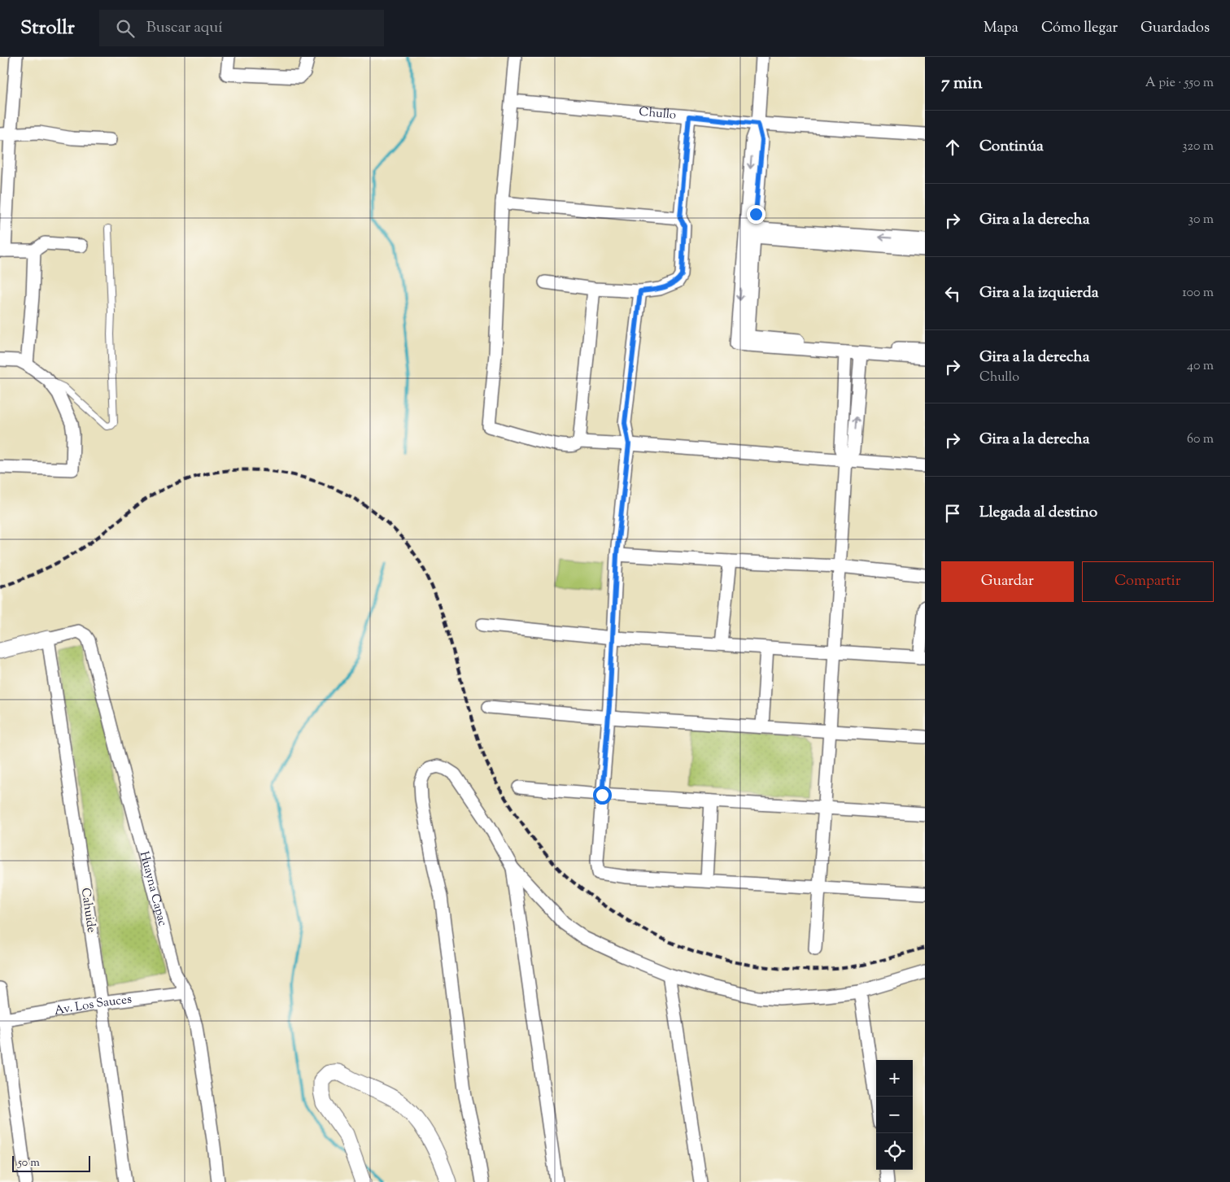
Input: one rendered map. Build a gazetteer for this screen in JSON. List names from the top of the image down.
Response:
{
  "streets": {
    "street": [
      "Chullo",
      "Huayna Capac",
      "Cahuide",
      "Av. Los Sauces"
    ]
  },
  "crossings": [
    ["Huayna Capac", "Cahuide"],
    ["Huayna Capac", "Av. Los Sauces"],
    ["Cahuide", "Av. Los Sauces"]
  ],
  "scale_bar": "50 m",
  "page": {
    "header": "Strollr",
    "search": "Buscar aquí",
    "nav": ["Mapa", "Cómo llegar", "Guardados"],
    "heading": ["7 min", "A pie · 550 m"],
    "list": [
      ["Continúa", "320 m"],
      ["Gira a la derecha", "30 m"],
      ["Gira a la izquierda", "100 m"],
      ["Gira a la derecha", "Chullo", "40 m"],
      ["Gira a la derecha", "60 m"],
      "Llegada al destino"
    ],
    "buttons": ["Guardar", "Compartir"],
    "map_buttons": ["+", "−"],
    "scale": "50 m"
  }
}
